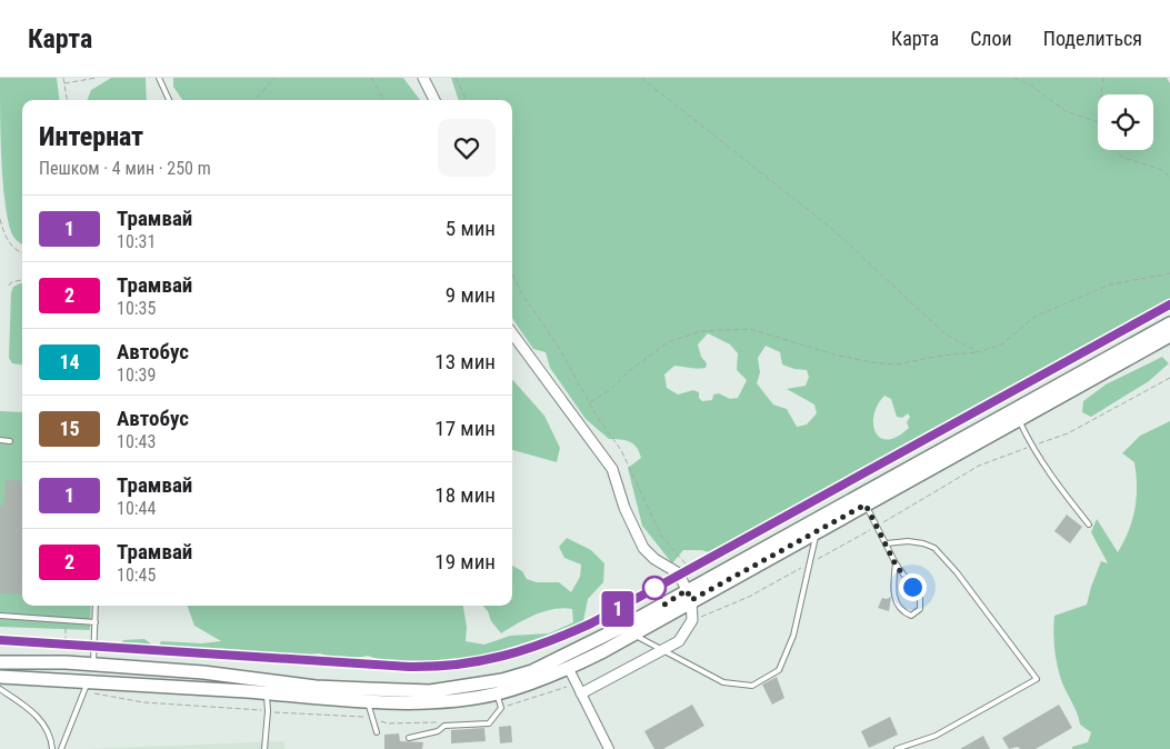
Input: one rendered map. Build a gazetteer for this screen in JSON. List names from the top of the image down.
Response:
{
  "lines": ["tram line 1"],
  "page": {
    "header": "Карта",
    "nav": ["Карта", "Слои", "Поделиться"],
    "on_map": "1",
    "heading": ["Интернат", "Пешком · 4 мин · 250 m"],
    "list": [
      {
        "mark": "1",
        "name": "Трамвай",
        "note": "10:31",
        "value": "5 мин"
      },
      {
        "mark": "2",
        "name": "Трамвай",
        "note": "10:35",
        "value": "9 мин"
      },
      {
        "mark": "14",
        "name": "Автобус",
        "note": "10:39",
        "value": "13 мин"
      },
      {
        "mark": "15",
        "name": "Автобус",
        "note": "10:43",
        "value": "17 мин"
      },
      {
        "mark": "1",
        "name": "Трамвай",
        "note": "10:44",
        "value": "18 мин"
      },
      {
        "mark": "2",
        "name": "Трамвай",
        "note": "10:45",
        "value": "19 мин"
      }
    ]
  }
}
